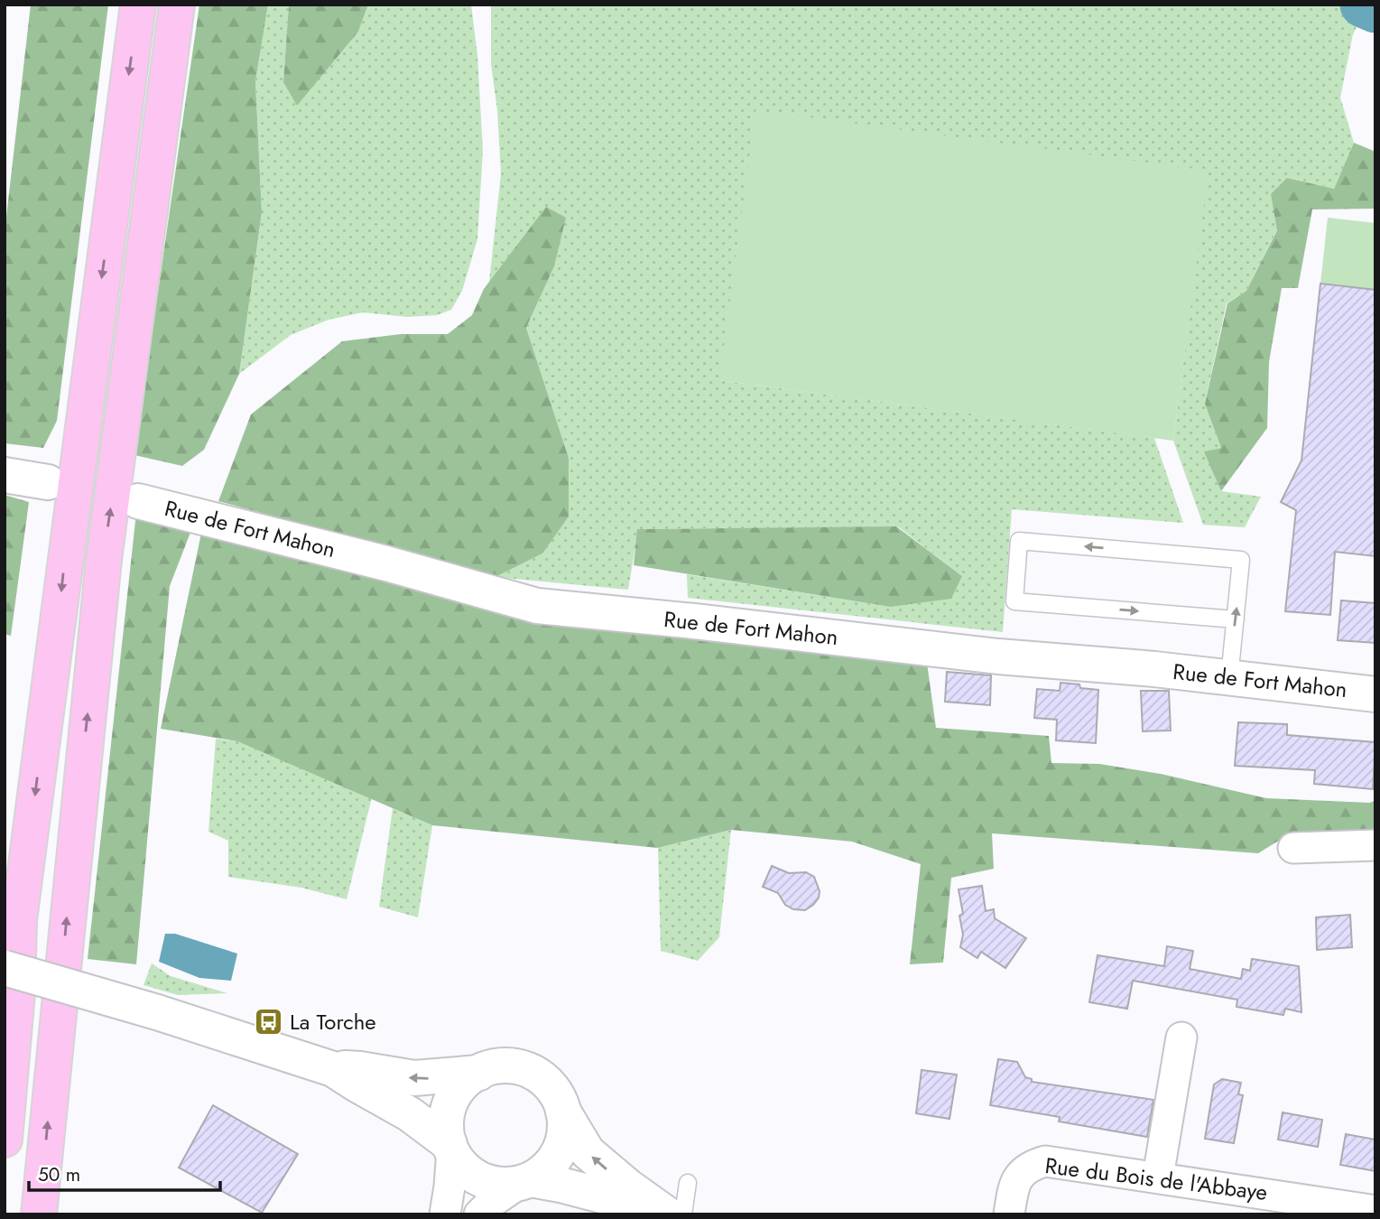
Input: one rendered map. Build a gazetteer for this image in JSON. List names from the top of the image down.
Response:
{
  "streets": {
    "street": ["Rue de Fort Mahon", "Rue du Bois de l'Abbaye"]
  },
  "places": {
    "bus stop": ["La Torche"]
  },
  "scale_bar": "50 m"
}
